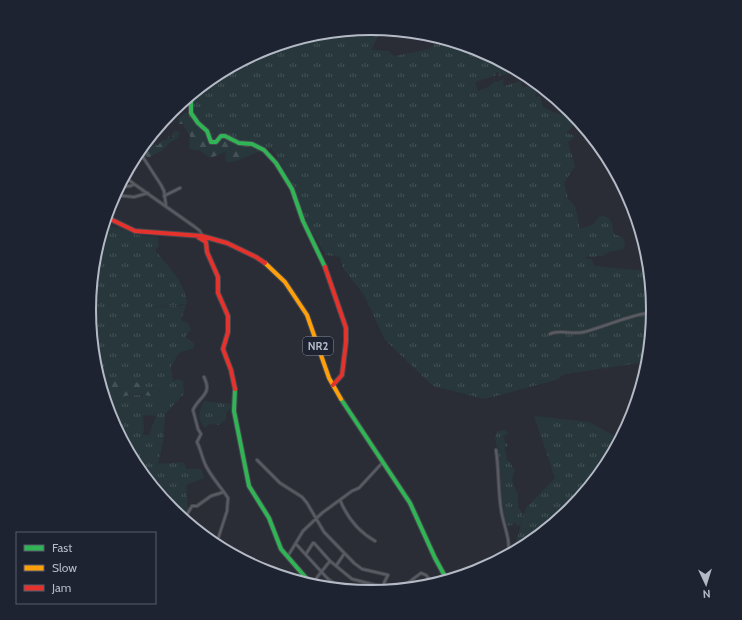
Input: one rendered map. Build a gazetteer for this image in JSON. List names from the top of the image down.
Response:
{
  "streets": {
    "main road": ["NR2"]
  },
  "legend": ["Fast", "Slow", "Jam"],
  "north": "bottom"
}
